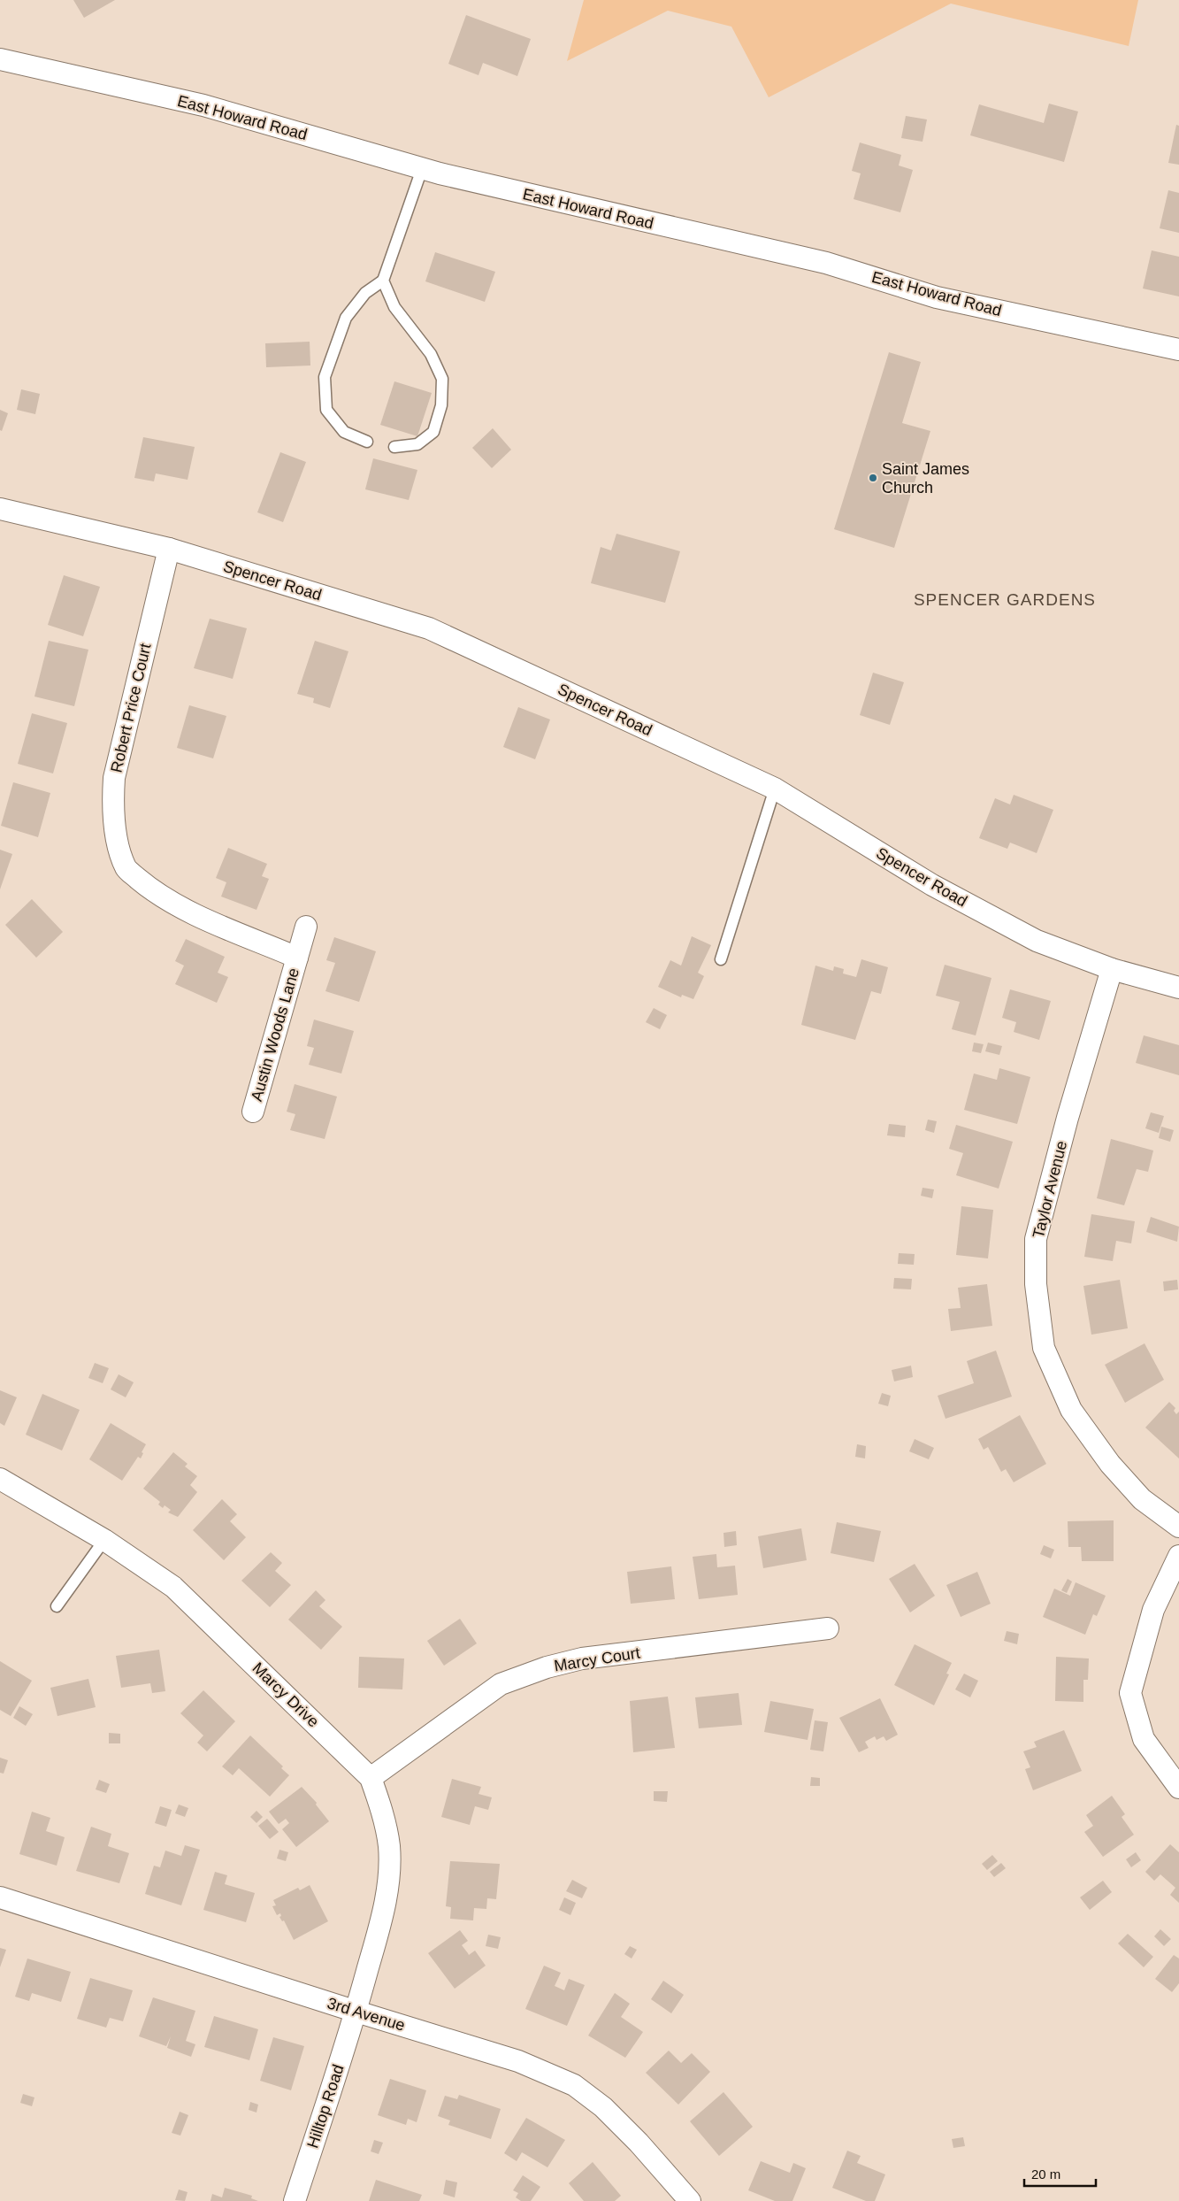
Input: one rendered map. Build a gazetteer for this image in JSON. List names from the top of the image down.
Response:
{
  "streets": {
    "street": [
      "East Howard Road",
      "Spencer Road",
      "Robert Price Court",
      "Austin Woods Lane",
      "Taylor Avenue",
      "Marcy Court",
      "Marcy Drive",
      "3rd Avenue",
      "Hilltop Road"
    ]
  },
  "crossings": [
    ["Spencer Road", "Robert Price Court"],
    ["Spencer Road", "Taylor Avenue"],
    ["Robert Price Court", "Austin Woods Lane"],
    ["Marcy Court", "Marcy Drive"],
    ["Marcy Drive", "3rd Avenue"],
    ["Marcy Drive", "Hilltop Road"],
    ["3rd Avenue", "Hilltop Road"]
  ],
  "districts": ["SPENCER GARDENS"],
  "places": ["Saint James Church"],
  "scale_bar": "20 m"
}
